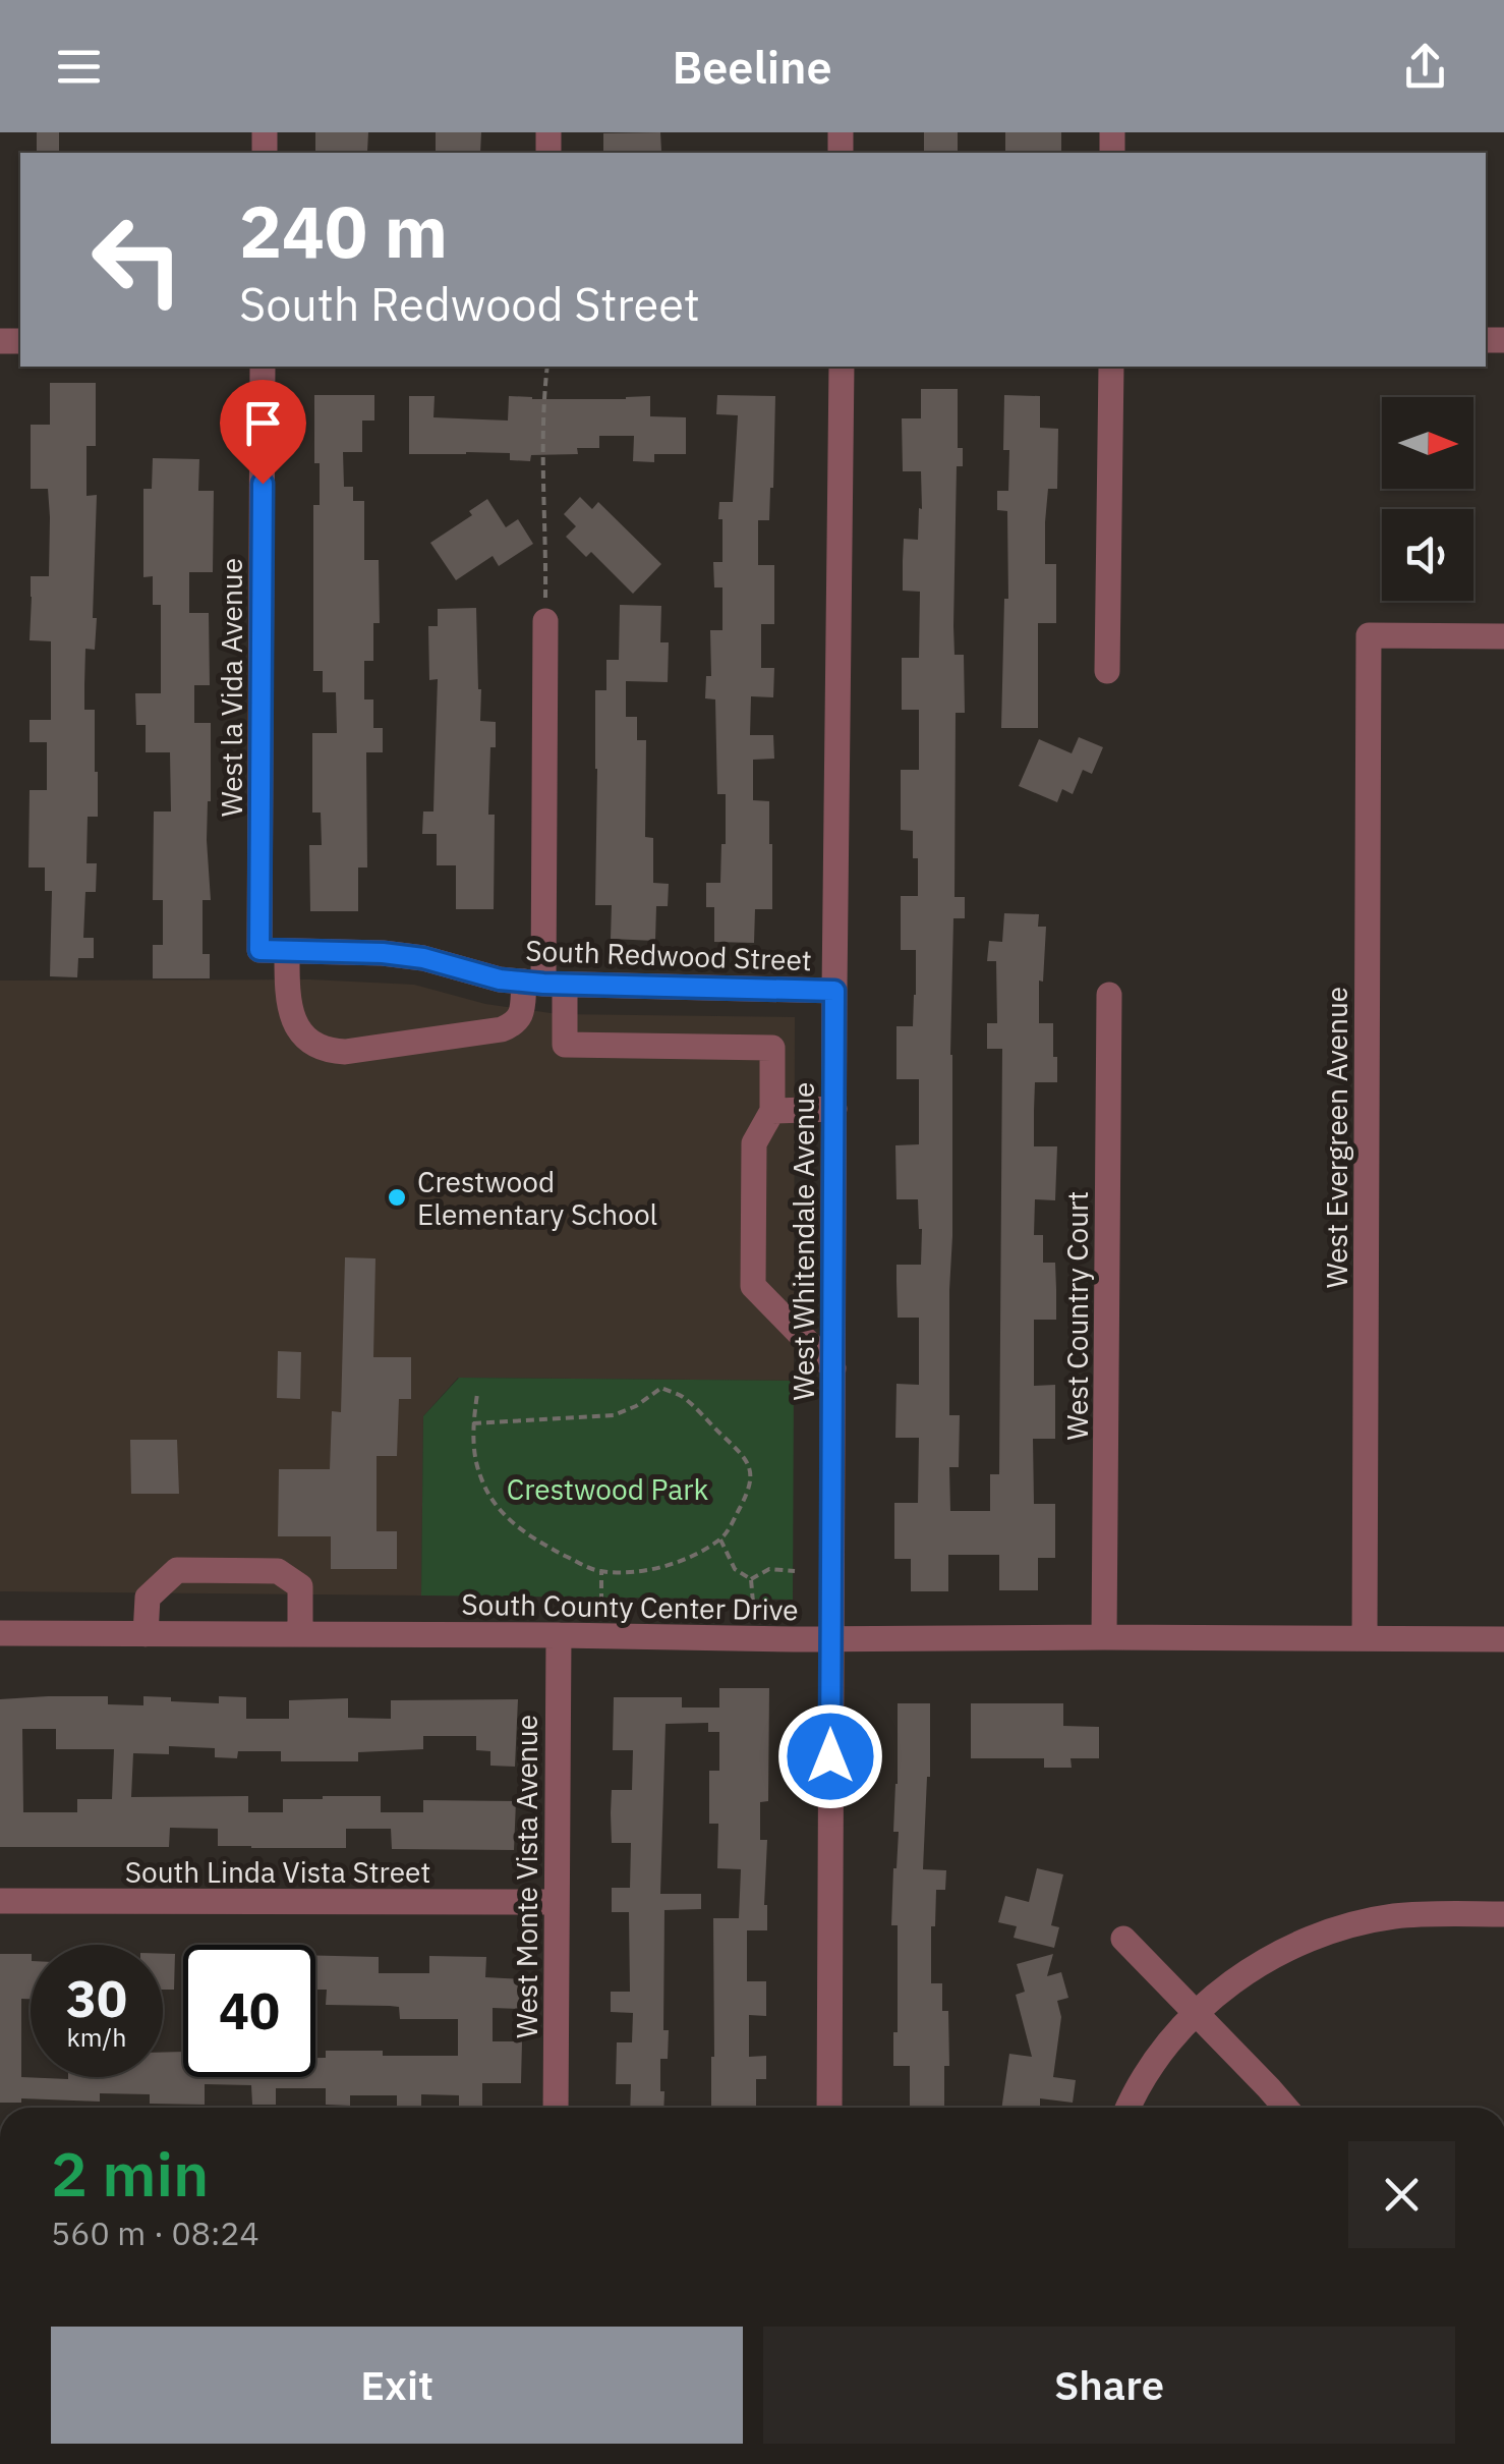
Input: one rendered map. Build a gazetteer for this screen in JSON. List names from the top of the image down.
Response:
{
  "streets": {
    "street": [
      "West la Vida Avenue",
      "South Redwood Street",
      "West Evergreen Avenue",
      "West Whitendale Avenue",
      "West Country Court",
      "South County Center Drive",
      "South Linda Vista Street",
      "West Monte Vista Avenue"
    ]
  },
  "crossings": [
    ["West la Vida Avenue", "South Redwood Street"],
    ["South Redwood Street", "West Whitendale Avenue"],
    ["West Evergreen Avenue", "South County Center Drive"],
    ["West Whitendale Avenue", "South County Center Drive"],
    ["West Country Court", "South County Center Drive"],
    ["South County Center Drive", "West Monte Vista Avenue"],
    ["South Linda Vista Street", "West Monte Vista Avenue"]
  ],
  "parks": ["Crestwood Park"],
  "places": ["Crestwood Elementary School"],
  "north": "right",
  "page": {
    "header": "Beeline",
    "turn": ["240 m", "South Redwood Street"],
    "speed": "30 km/h",
    "limit": "40",
    "heading": ["2 min", "560 m · 08:24"],
    "buttons": ["Exit", "Share"]
  }
}
